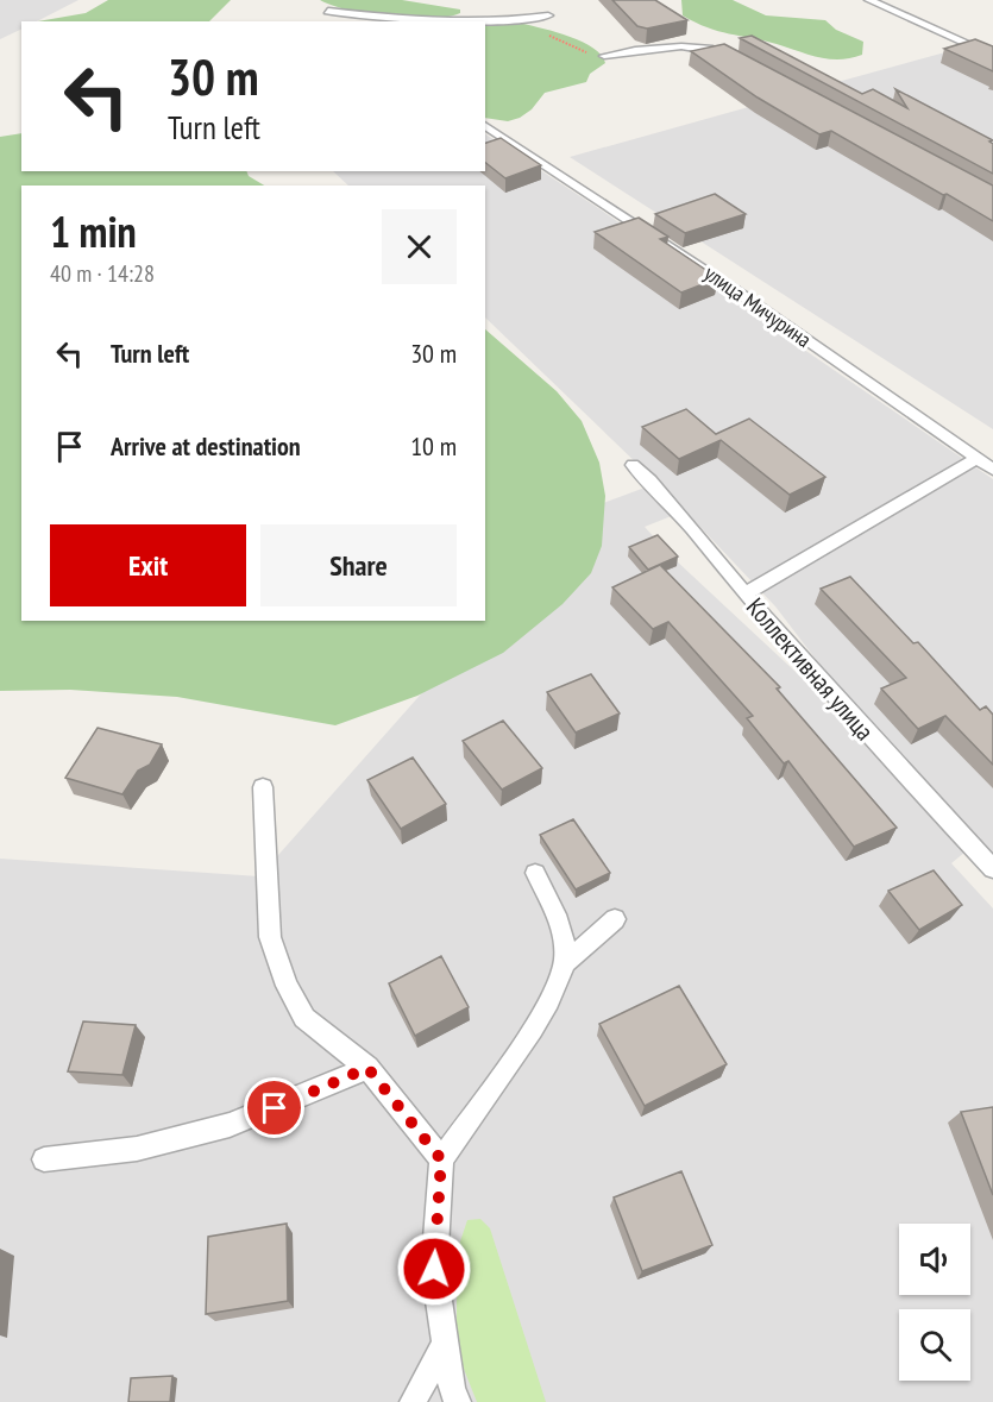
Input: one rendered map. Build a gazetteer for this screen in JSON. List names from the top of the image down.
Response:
{
  "streets": {
    "lane": ["улица Мичурина", "Коллективная улица"]
  },
  "page": {
    "turn": ["30 m", "Turn left"],
    "heading": ["1 min", "40 m · 14:28"],
    "list": [
      {
        "name": "Turn left",
        "value": "30 m"
      },
      {
        "name": "Arrive at destination",
        "value": "10 m"
      }
    ],
    "buttons": ["Exit", "Share"]
  }
}
